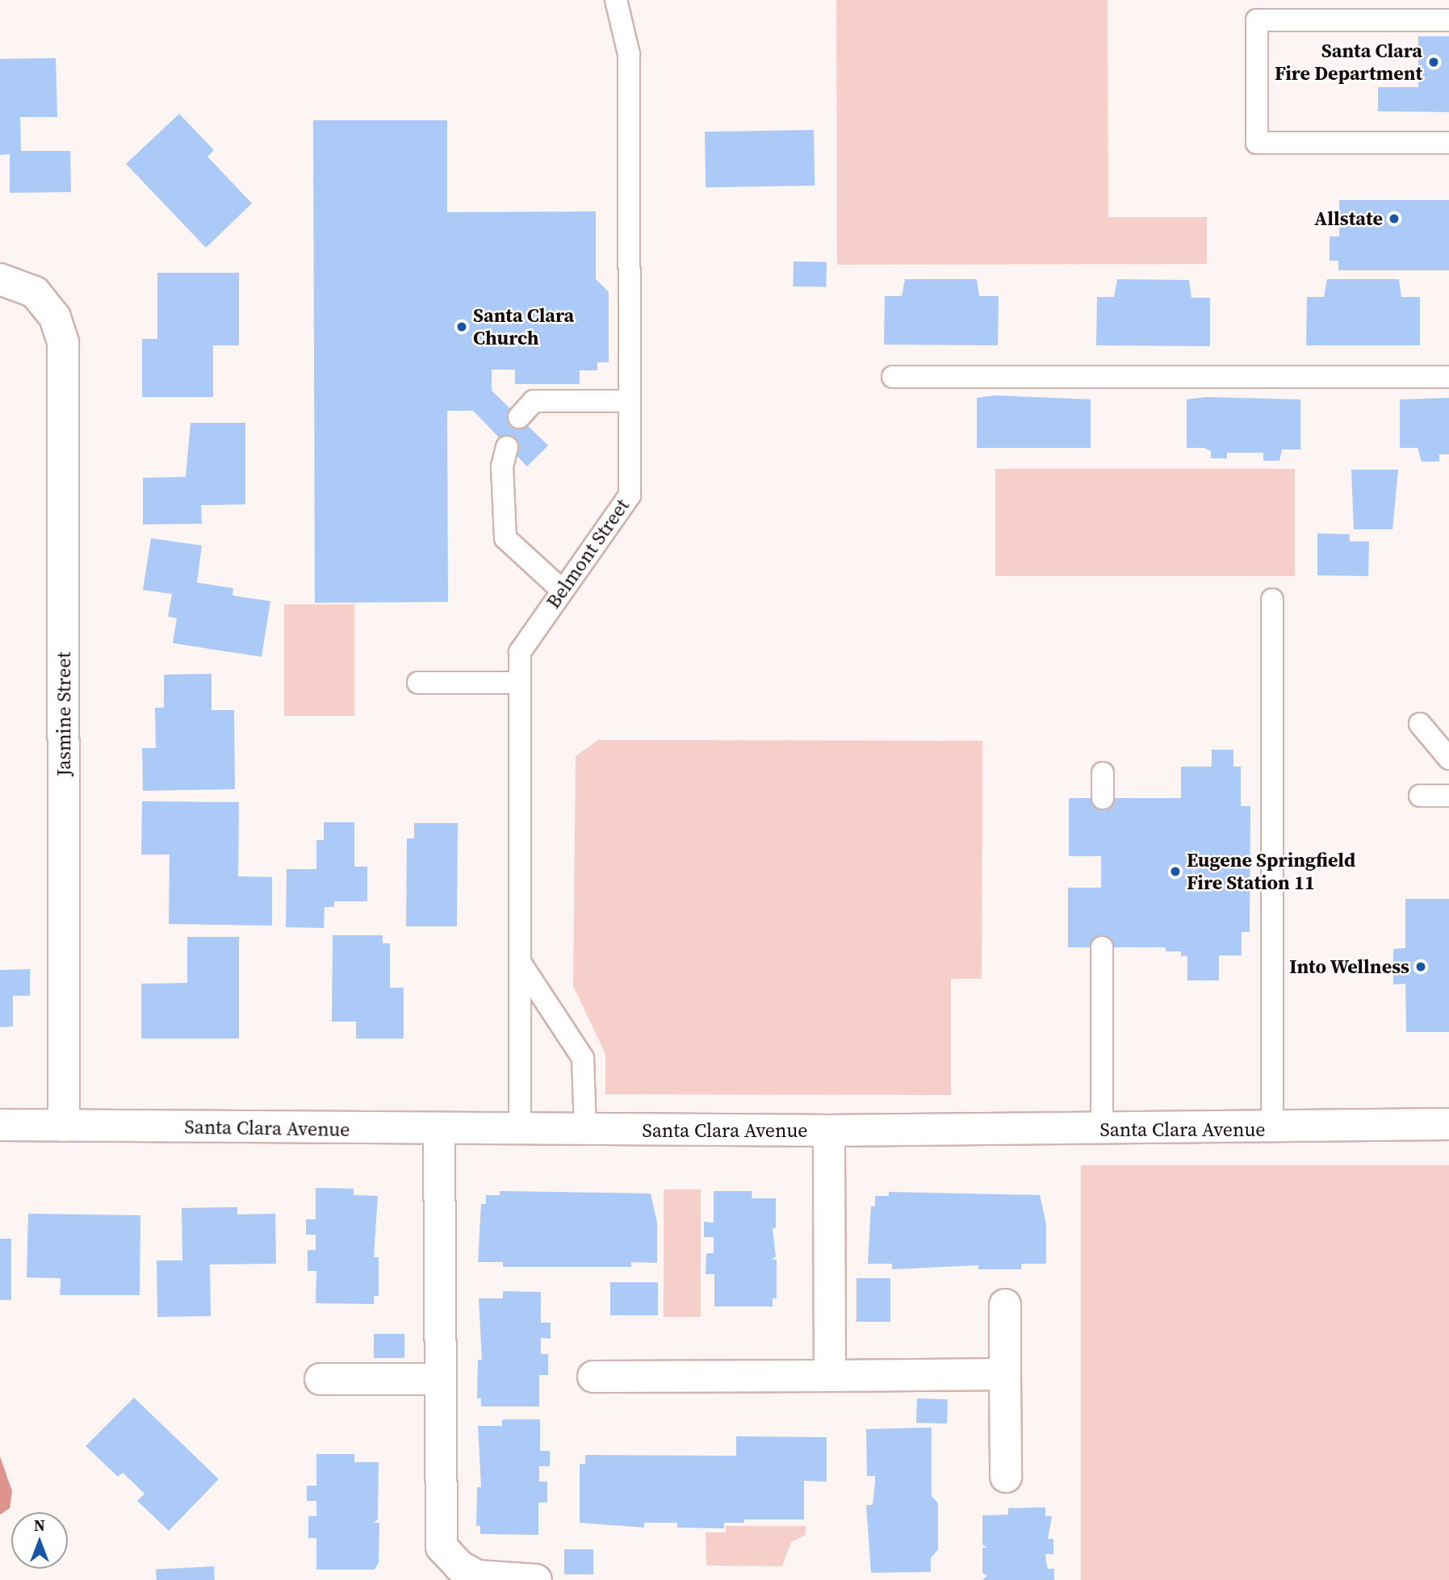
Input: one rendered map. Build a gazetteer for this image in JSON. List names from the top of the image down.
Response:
{
  "streets": {
    "street": ["Jasmine Street", "Santa Clara Avenue"],
    "lane": ["Belmont Street"]
  },
  "crossings": [
    ["Belmont Street", "Santa Clara Avenue"],
    ["Jasmine Street", "Santa Clara Avenue"]
  ],
  "places": [
    "Santa Clara Fire Department",
    "Allstate",
    "Santa Clara Church",
    "Eugene Springfield Fire Station 11",
    "Into Wellness"
  ],
  "north": "top"
}
